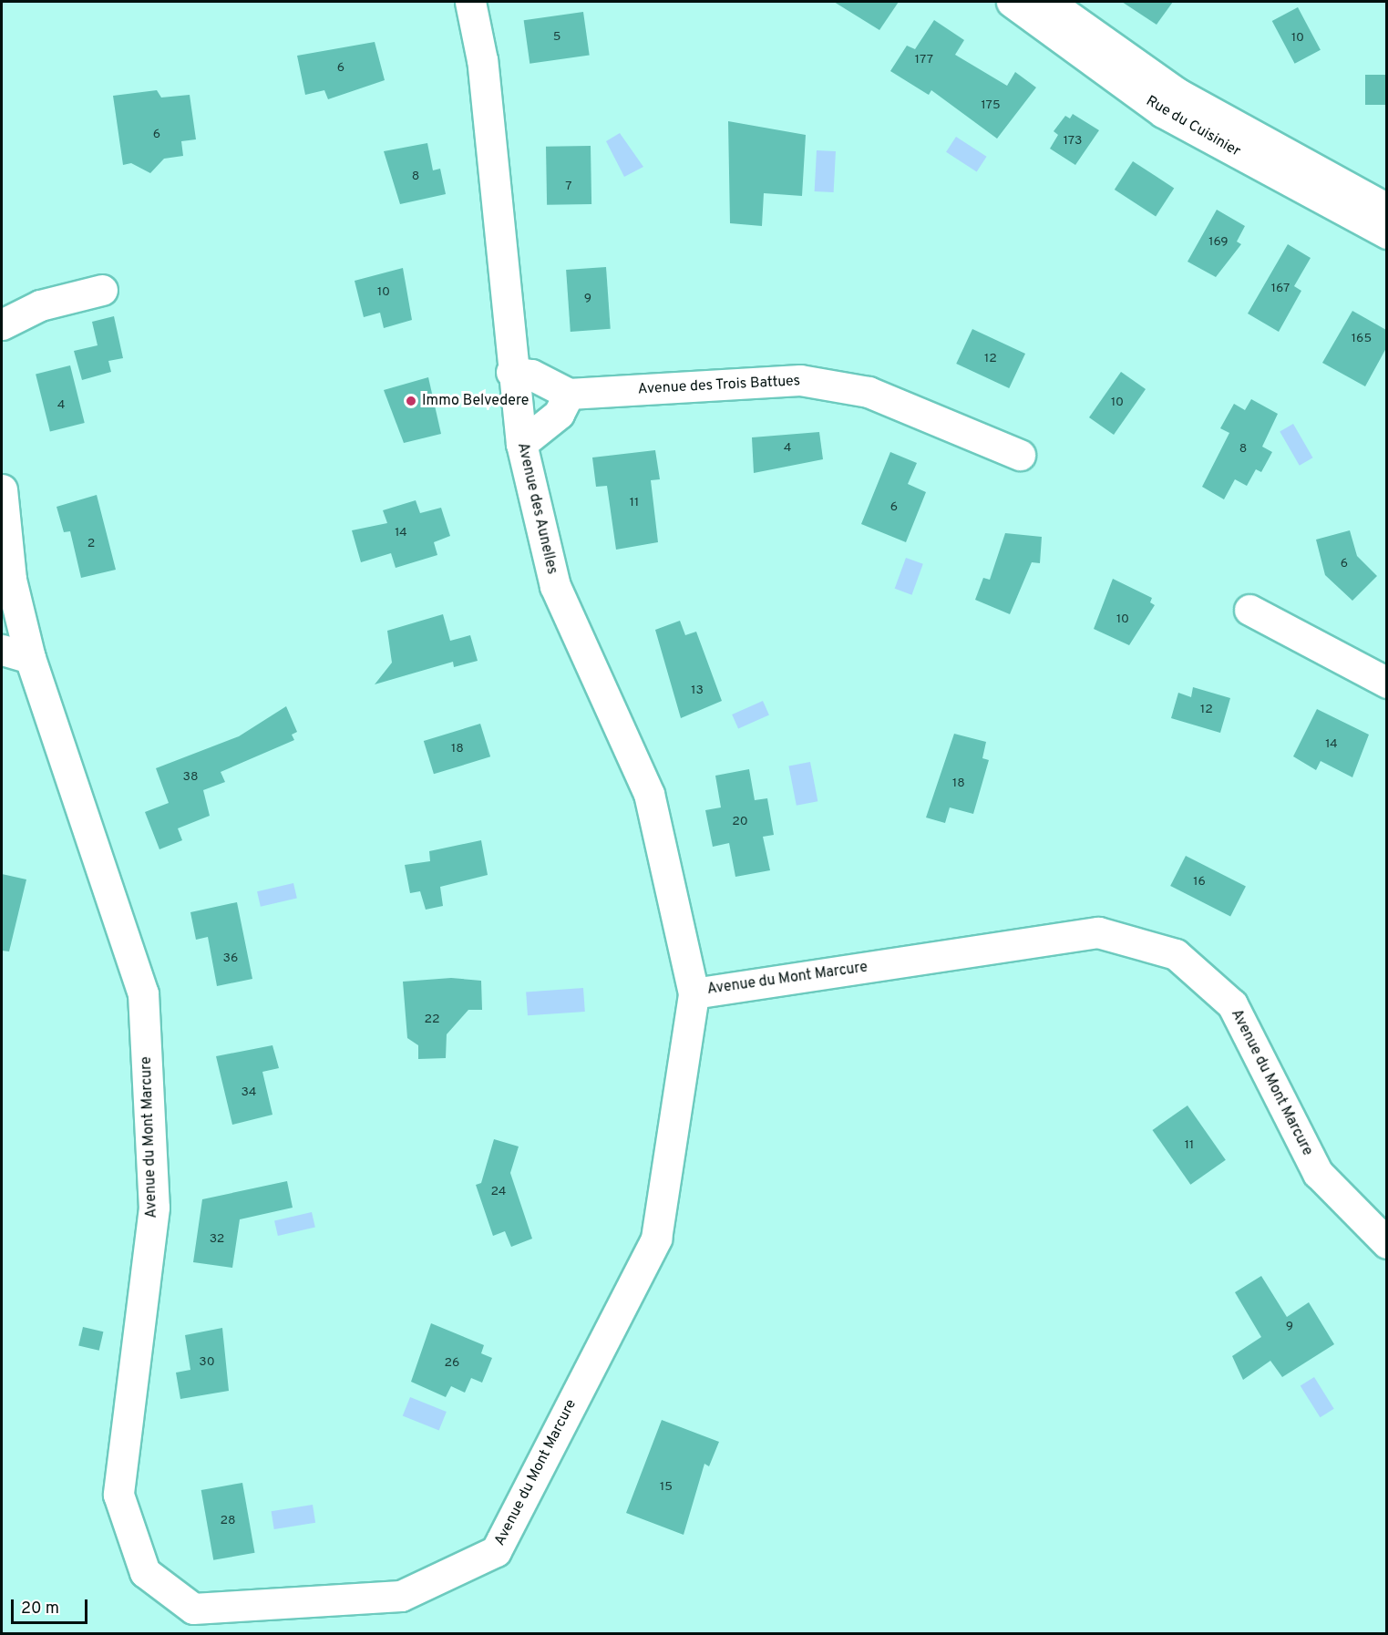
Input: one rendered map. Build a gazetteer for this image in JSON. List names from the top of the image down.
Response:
{
  "streets": {
    "street": [
      "Rue du Cuisinier",
      "Avenue des Trois Battues",
      "Avenue des Aunelles",
      "Avenue du Mont Marcure"
    ]
  },
  "crossings": [
    ["Avenue des Aunelles", "Avenue du Mont Marcure"]
  ],
  "places": ["Immo Belvedere"],
  "house_numbers": [
    "5",
    "10",
    "177",
    "6",
    "175",
    "6",
    "173",
    "8",
    "7",
    "169",
    "167",
    "10",
    "9",
    "165",
    "12",
    "10",
    "4",
    "4",
    "8",
    "11",
    "6",
    "14",
    "2",
    "6",
    "10",
    "13",
    "12",
    "14",
    "18",
    "38",
    "18",
    "20",
    "16",
    "36",
    "22",
    "34",
    "11",
    "24",
    "32",
    "9",
    "30",
    "26",
    "15",
    "28"
  ],
  "scale_bar": "20 m"
}
